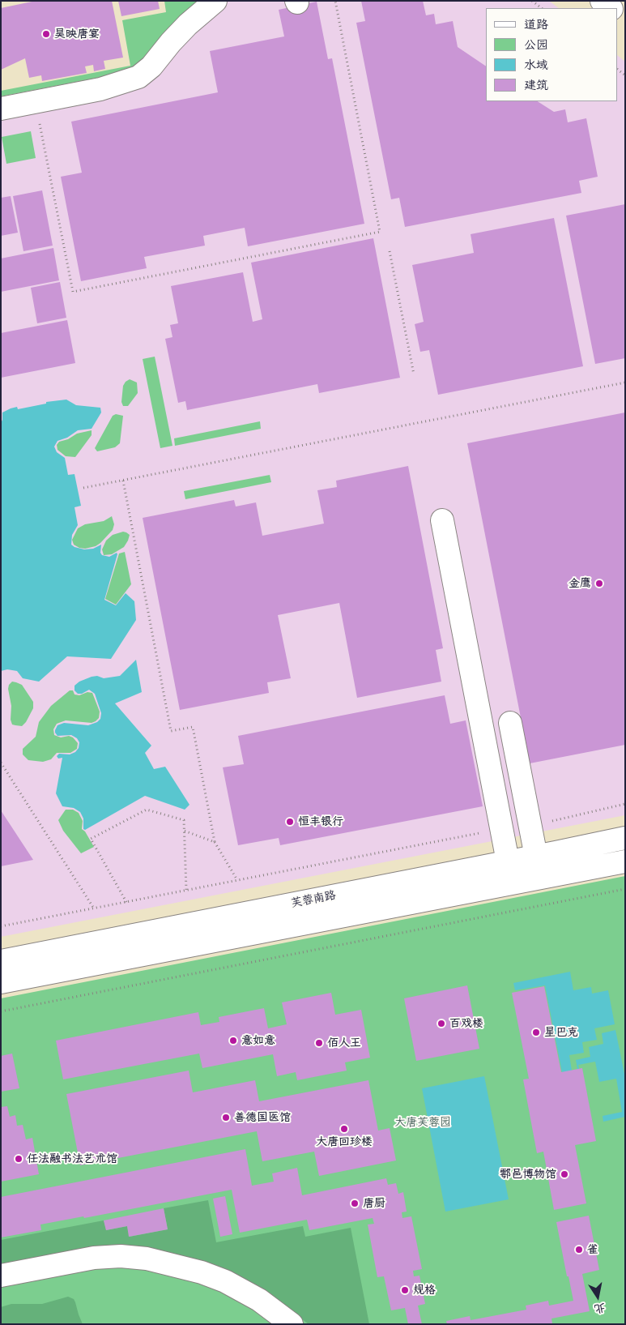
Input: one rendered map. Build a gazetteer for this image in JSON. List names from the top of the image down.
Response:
{
  "streets": {
    "main road": ["芙蓉南路"]
  },
  "parks": ["大唐芙蓉园"],
  "places": [
    "昊映唐宴",
    "金鹰",
    "恒丰银行",
    "百戏楼",
    "星巴克",
    "意如意",
    "佰人王",
    "善德国医馆",
    "大唐回珍楼",
    "任法融书法艺术馆",
    "鄠邑博物馆",
    "唐厨",
    "雀",
    "规格"
  ],
  "legend": [
    "道路",
    "公园",
    "水域",
    "建筑"
  ],
  "north": "bottom"
}
